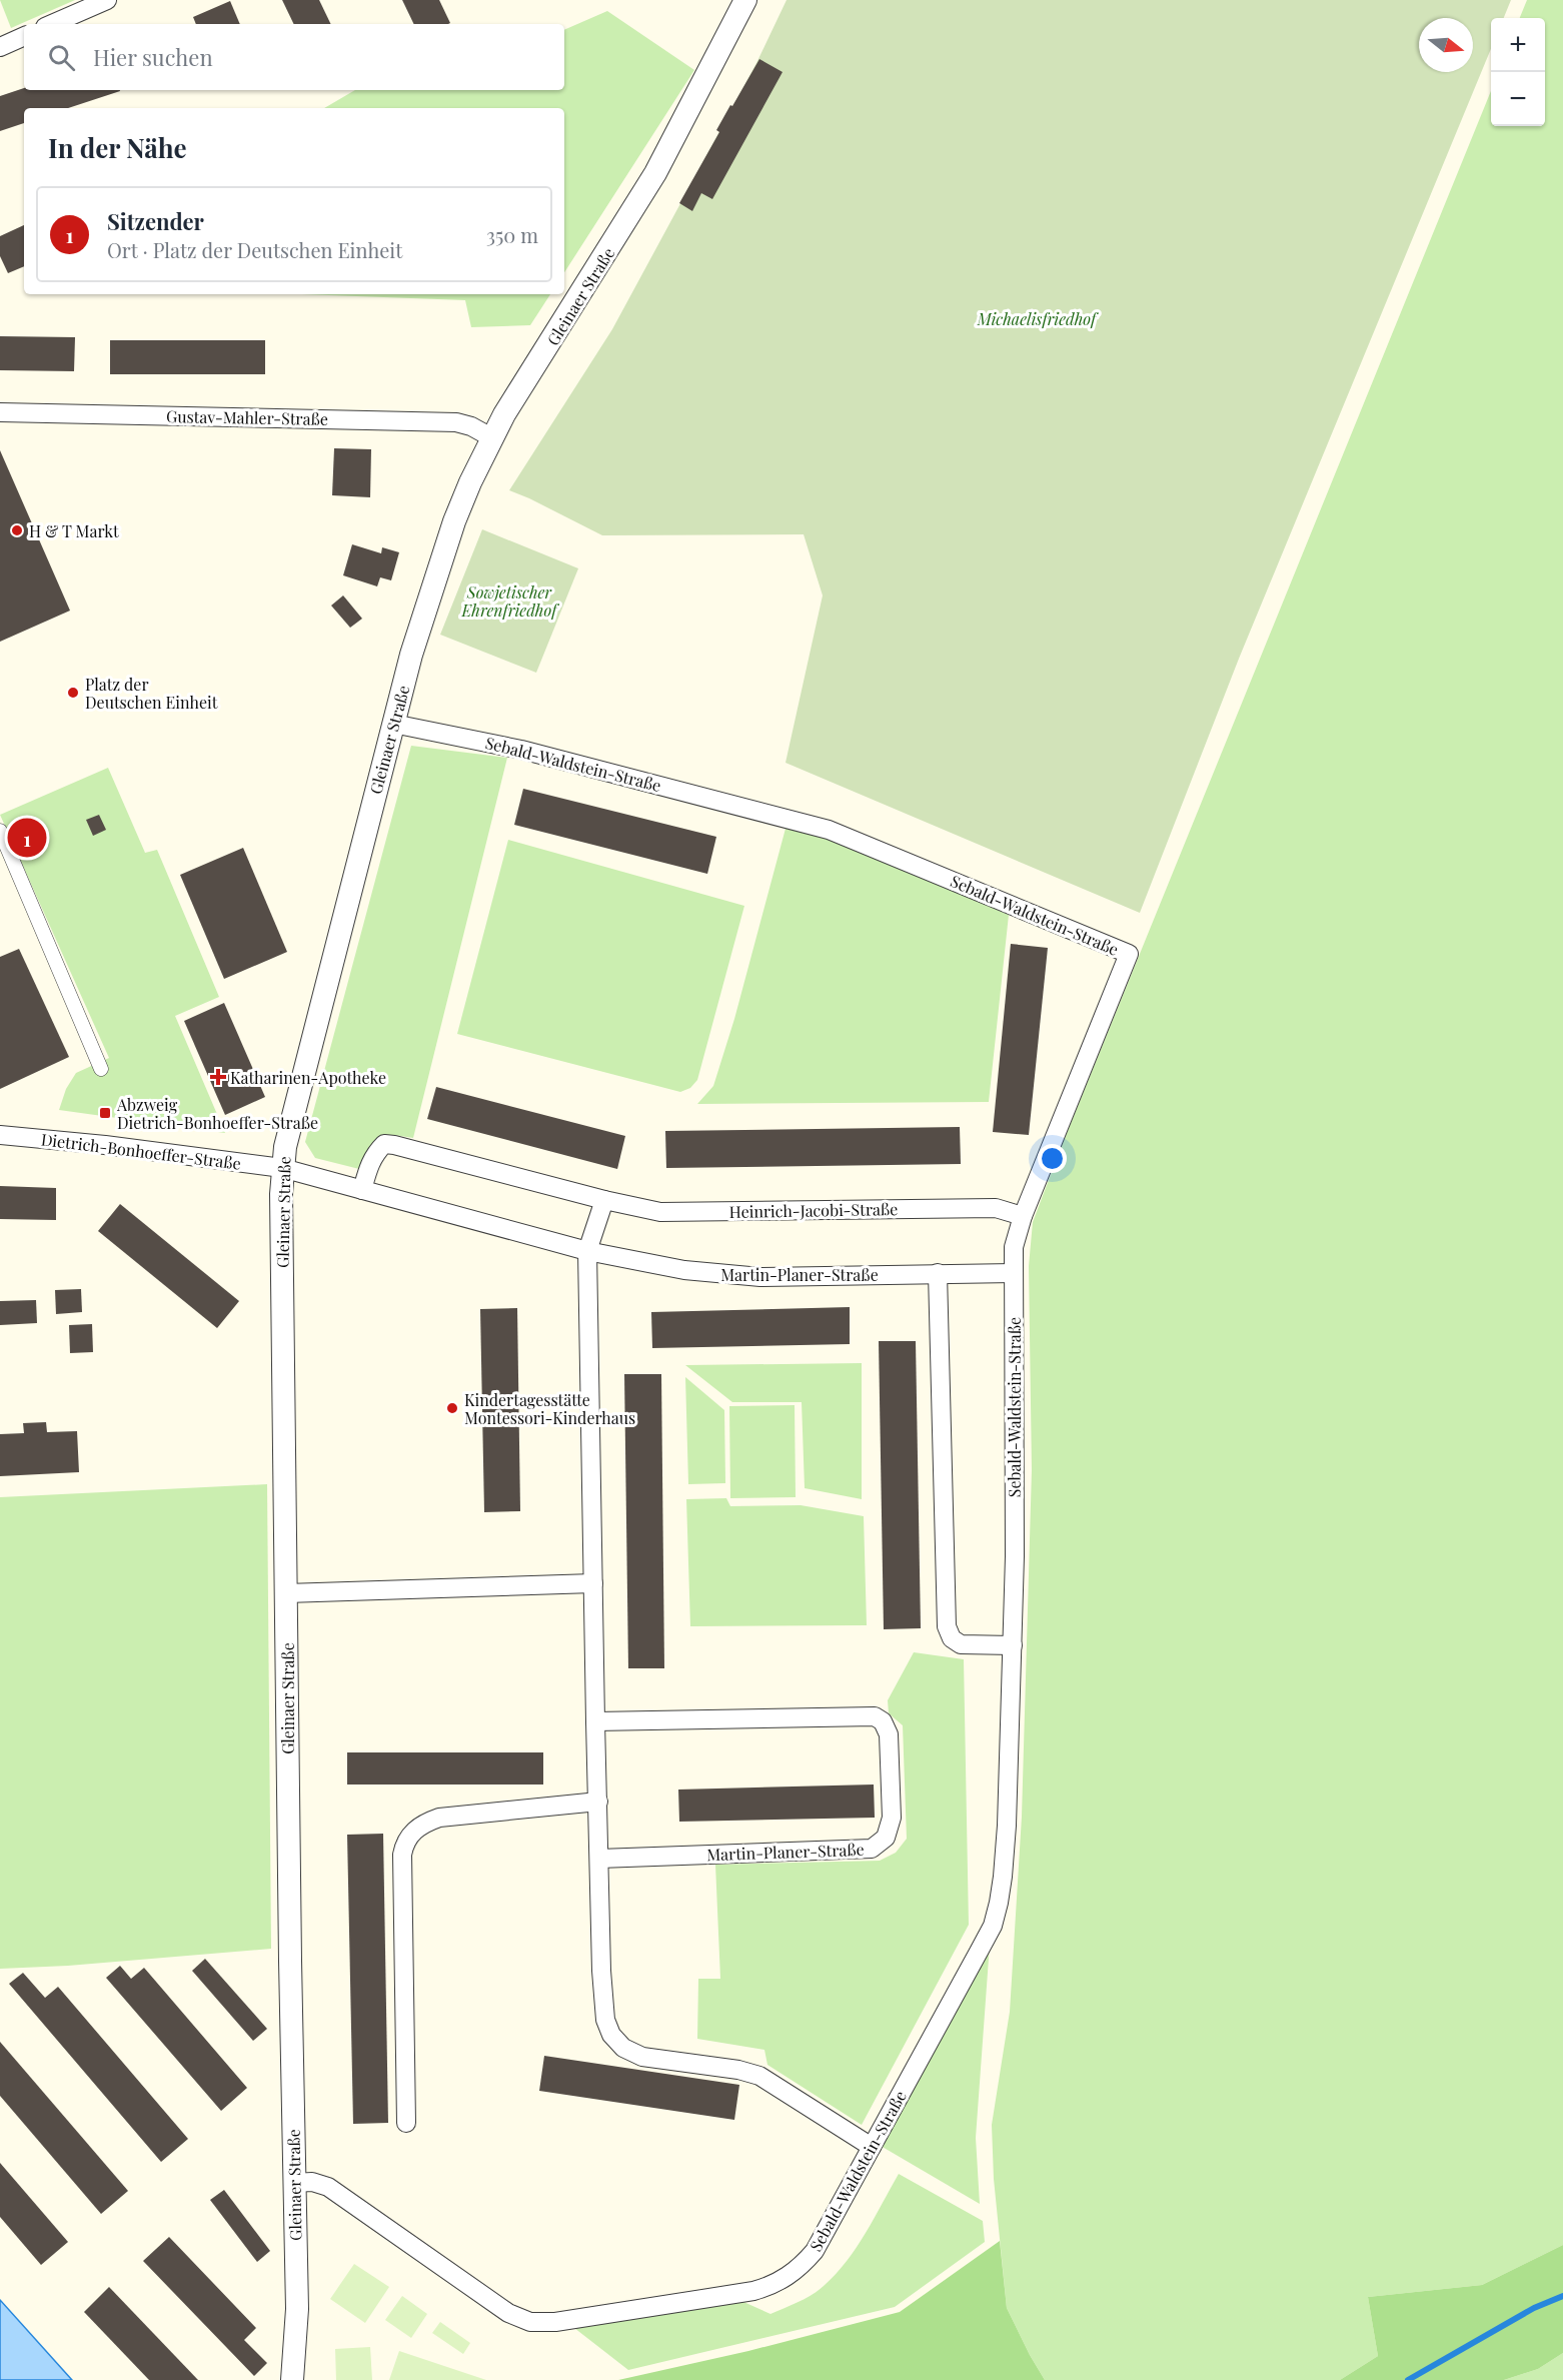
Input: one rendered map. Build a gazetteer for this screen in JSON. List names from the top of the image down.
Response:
{
  "streets": {
    "street": [
      "Gleinaer Straße",
      "Gustav-Mahler-Straße",
      "Sebald-Waldstein-Straße",
      "Dietrich-Bonhoeffer-Straße",
      "Heinrich-Jacobi-Straße",
      "Martin-Planer-Straße"
    ]
  },
  "crossings": [
    ["Gleinaer Straße", "Gustav-Mahler-Straße"],
    ["Gleinaer Straße", "Sebald-Waldstein-Straße"],
    ["Gleinaer Straße", "Dietrich-Bonhoeffer-Straße"],
    ["Gleinaer Straße", "Martin-Planer-Straße"],
    ["Sebald-Waldstein-Straße", "Heinrich-Jacobi-Straße"],
    ["Sebald-Waldstein-Straße", "Martin-Planer-Straße"],
    ["Dietrich-Bonhoeffer-Straße", "Martin-Planer-Straße"],
    ["Heinrich-Jacobi-Straße", "Martin-Planer-Straße"]
  ],
  "parks": ["Michaelisfriedhof", "Sowjetischer Ehrenfriedhof"],
  "places": {
    "other": ["H & T Markt", "Platz der Deutschen Einheit", "Kindertagesstätte Montessori-Kinderhaus"],
    "health": ["Katharinen-Apotheke"],
    "transit": ["Abzweig Dietrich-Bonhoeffer-Straße"]
  },
  "north": "right",
  "page": {
    "map_buttons": ["+", "−"],
    "search": "Hier suchen",
    "heading": "In der Nähe",
    "list": [
      {
        "mark": "1",
        "name": "Sitzender",
        "note": "Ort · Platz der Deutschen Einheit",
        "value": "350 m"
      }
    ],
    "pins": "1"
  }
}
